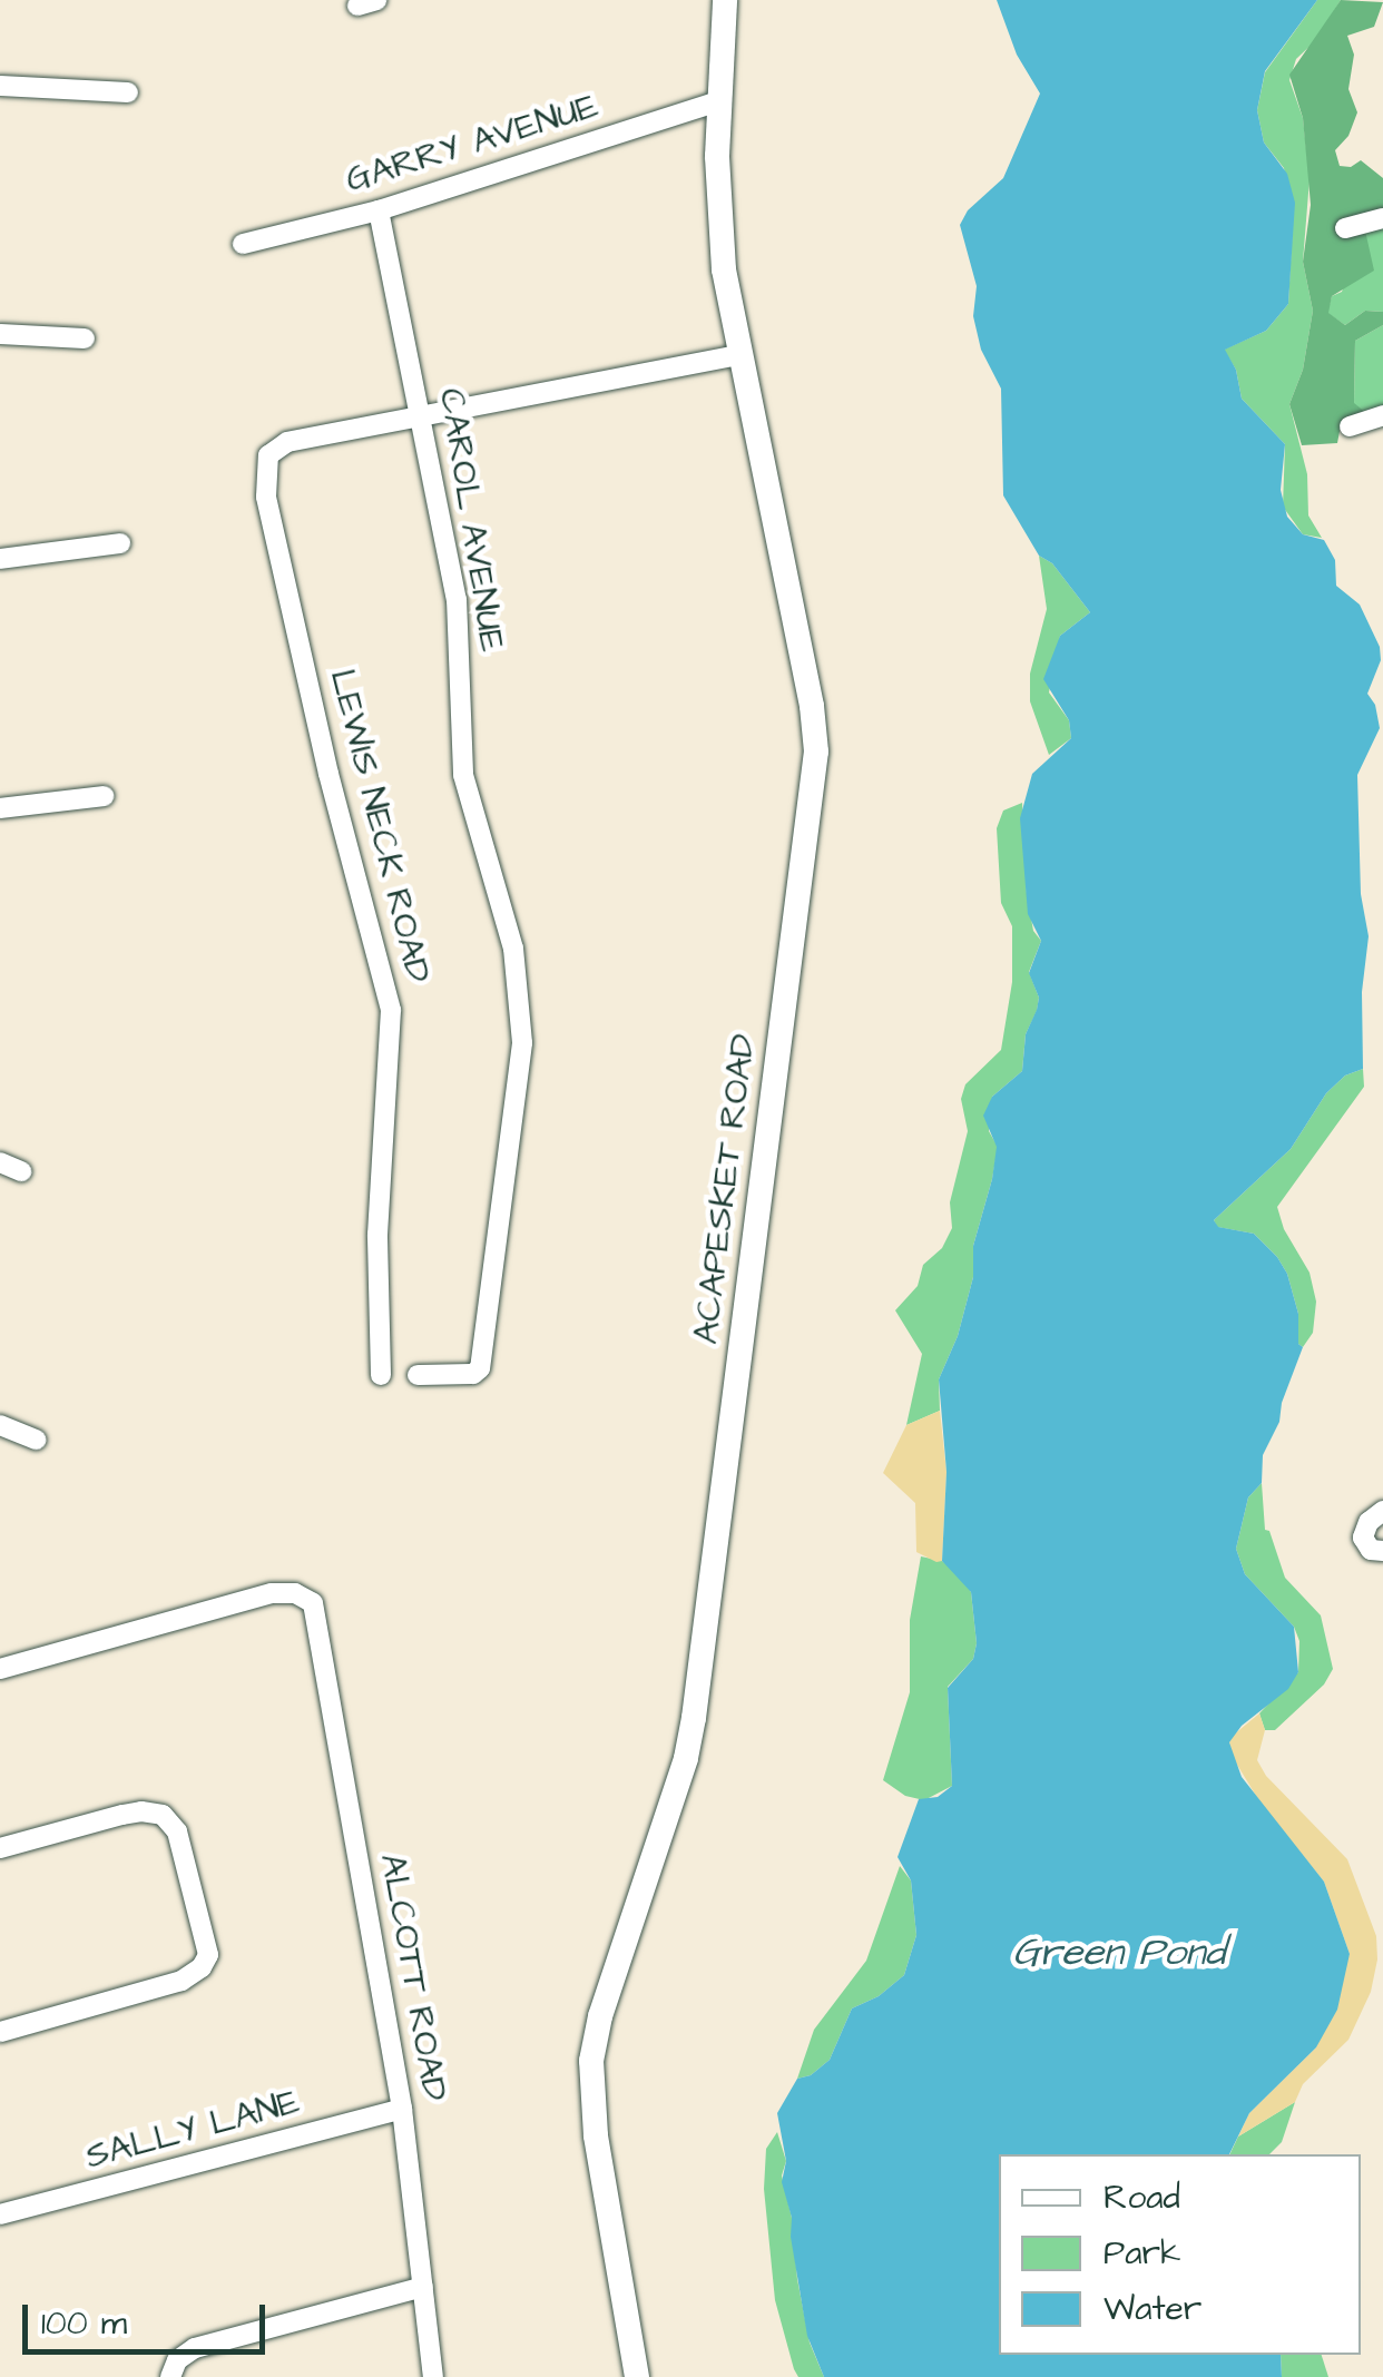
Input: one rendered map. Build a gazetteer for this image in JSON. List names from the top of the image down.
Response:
{
  "streets": {
    "main road": ["ACAPESKET ROAD"],
    "street": [
      "GARRY AVENUE",
      "CAROL AVENUE",
      "LEWIS NECK ROAD",
      "ALCOTT ROAD",
      "SALLY LANE"
    ]
  },
  "crossings": [
    ["GARRY AVENUE", "CAROL AVENUE"],
    ["GARRY AVENUE", "ACAPESKET ROAD"],
    ["CAROL AVENUE", "LEWIS NECK ROAD"],
    ["ALCOTT ROAD", "SALLY LANE"]
  ],
  "water": ["Green Pond"],
  "legend": ["Road", "Park", "Water"],
  "scale_bar": "100 m"
}
